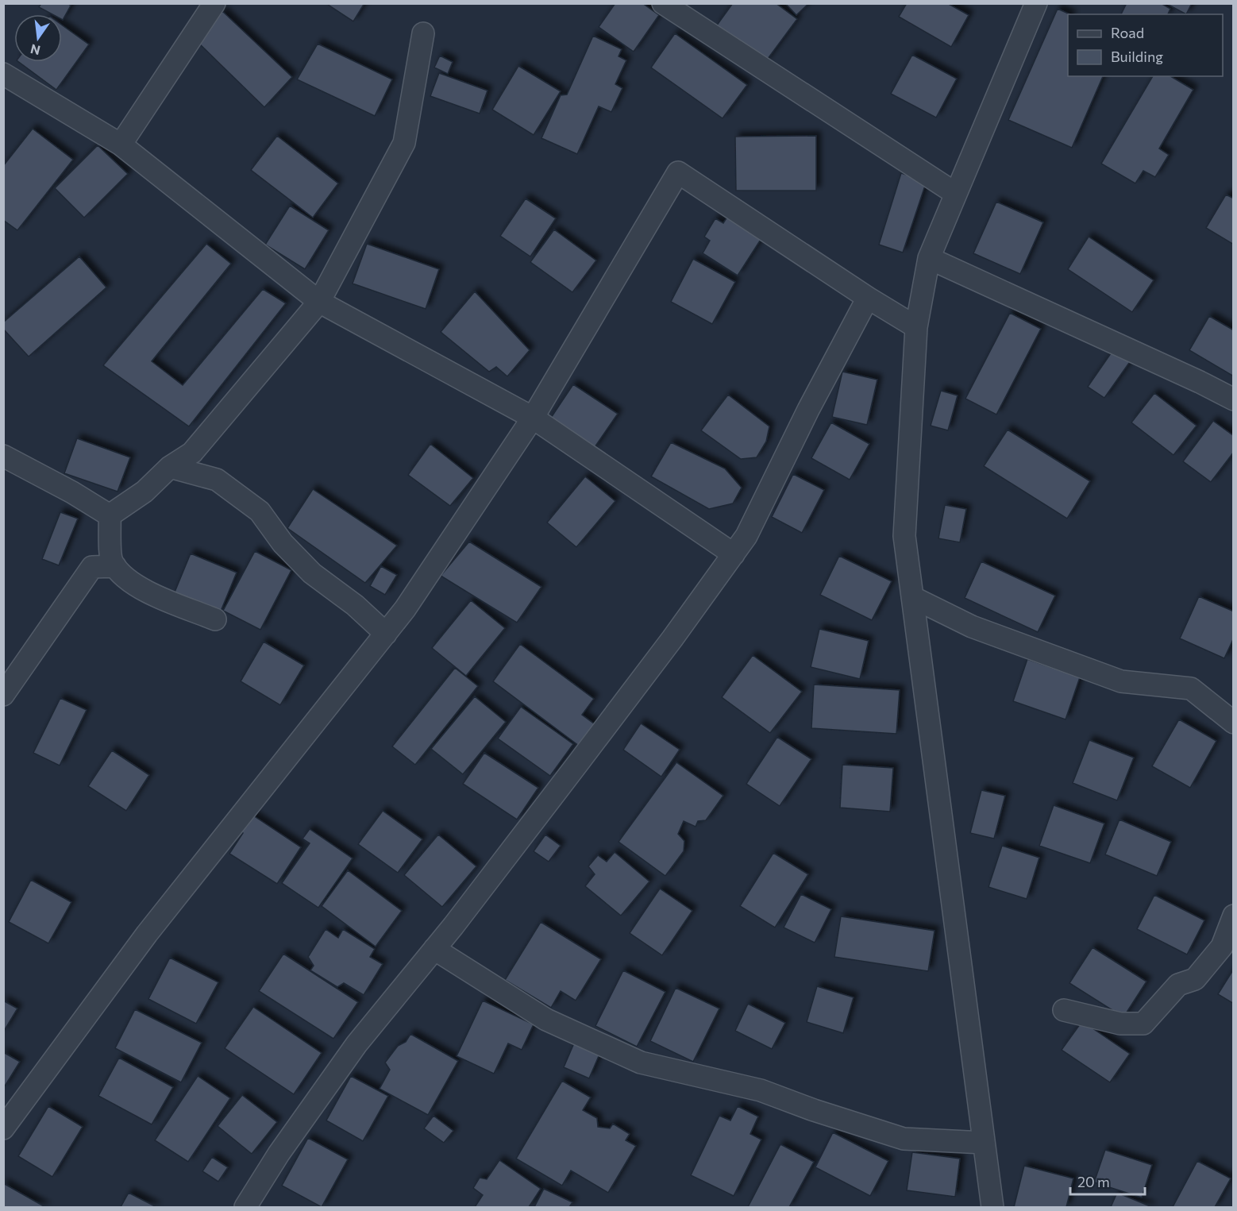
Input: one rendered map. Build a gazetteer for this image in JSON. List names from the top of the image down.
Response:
{
  "legend": ["Road", "Building"],
  "scale_bar": "20 m",
  "north": "bottom"
}
